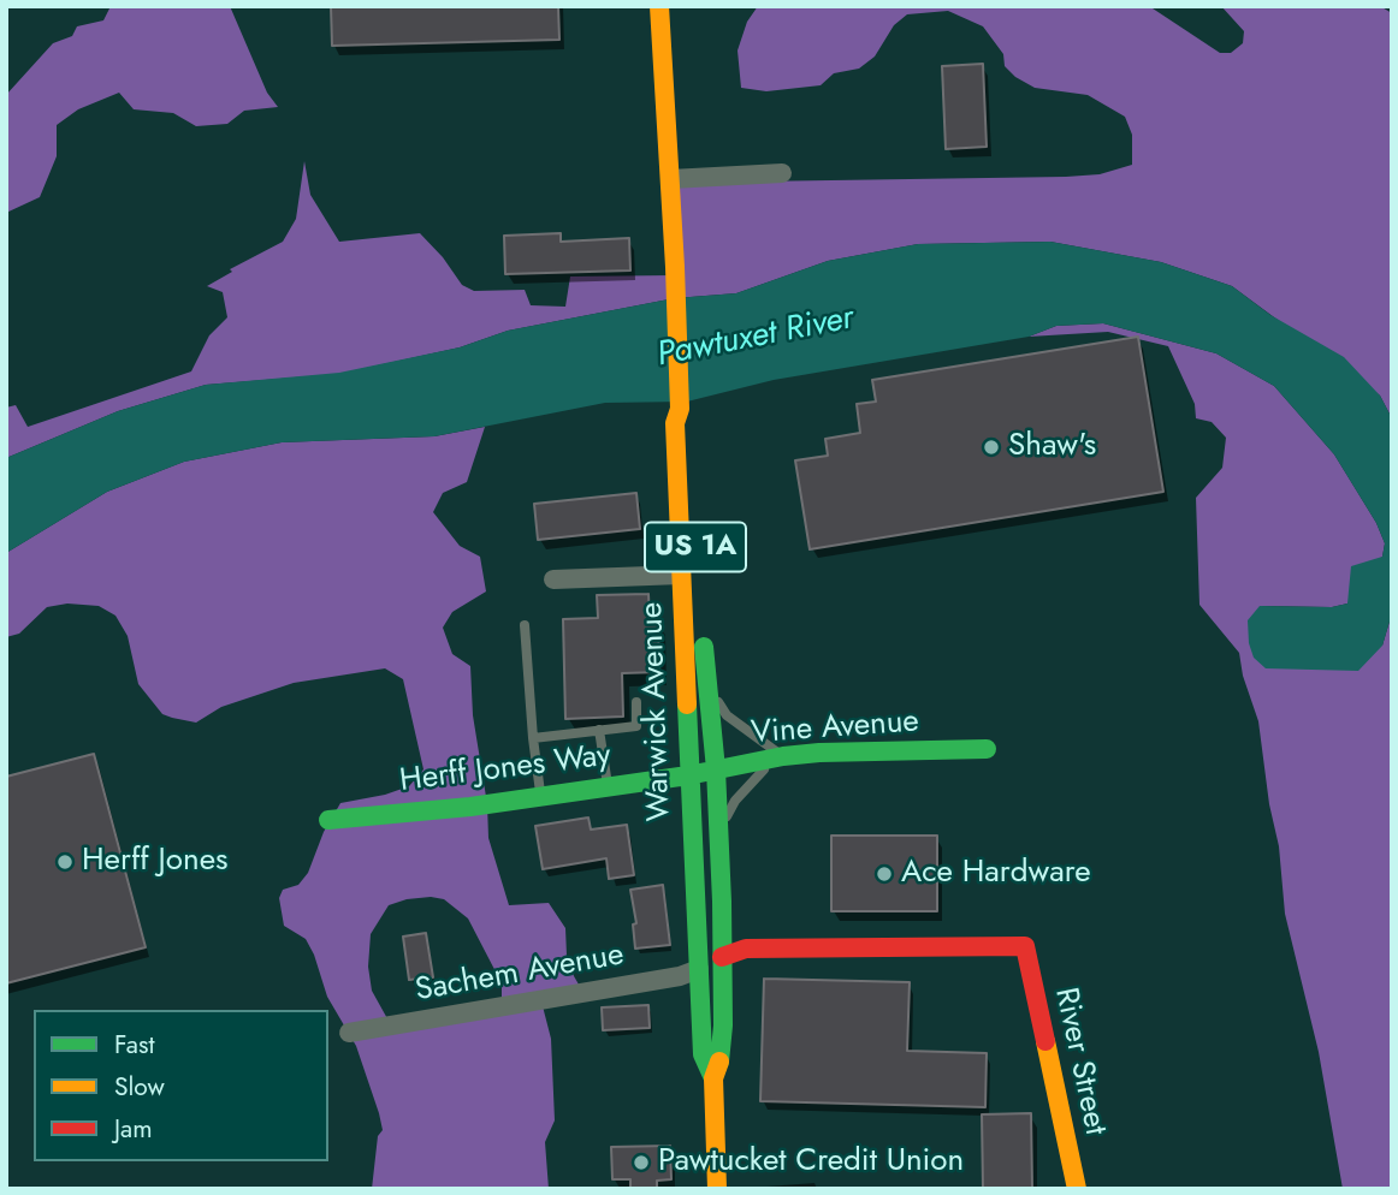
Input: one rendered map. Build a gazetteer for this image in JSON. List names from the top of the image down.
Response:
{
  "streets": {
    "main road": [
      "US 1A",
      "Warwick Avenue",
      "Vine Avenue",
      "Herff Jones Way",
      "River Street"
    ],
    "street": ["Sachem Avenue"]
  },
  "crossings": [
    ["Warwick Avenue", "Vine Avenue"],
    ["Warwick Avenue", "Herff Jones Way"],
    ["Warwick Avenue", "Sachem Avenue"],
    ["Warwick Avenue", "River Street"],
    ["Vine Avenue", "Herff Jones Way"]
  ],
  "water": ["Pawtuxet River"],
  "places": [
    "Shaw's",
    "Herff Jones",
    "Ace Hardware",
    "Pawtucket Credit Union"
  ],
  "legend": ["Fast", "Slow", "Jam"]
}
